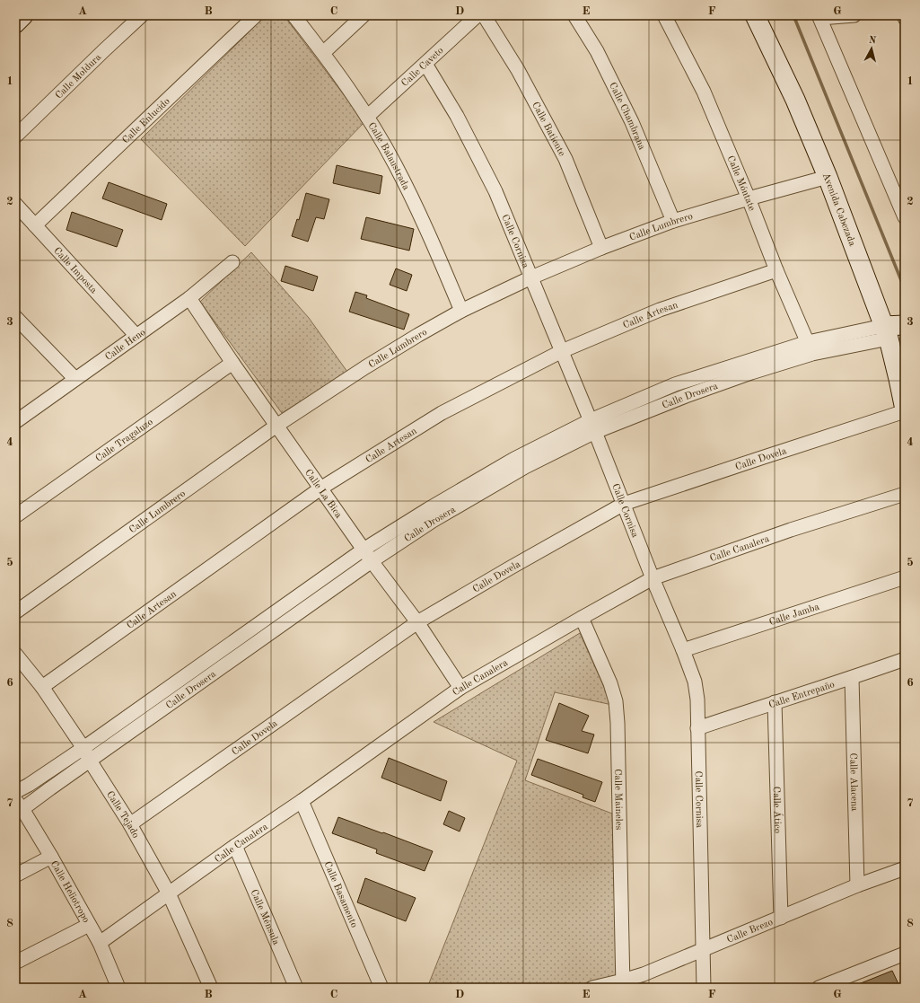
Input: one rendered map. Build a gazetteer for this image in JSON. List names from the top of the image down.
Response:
{
  "streets": {
    "main road": ["Avenida Cabezada"],
    "street": [
      "Calle Caveto",
      "Calle Moldura",
      "Calle Chambrana",
      "Calle Enlucido",
      "Calle Batiente",
      "Calle Balaustrada",
      "Calle Móntate",
      "Calle Lumbrero",
      "Calle Cornisa",
      "Calle Imposta",
      "Calle Artesan",
      "Calle Heno",
      "Calle Drosera",
      "Calle Tragaluzo",
      "Calle Dovela",
      "Calle La Bica",
      "Calle Canalera",
      "Calle Jamba",
      "Calle Entrepaño",
      "Calle Alacena",
      "Calle Maineles",
      "Calle Ático",
      "Calle Tejado",
      "Calle Heliotropo",
      "Calle Basamento",
      "Calle Ménsula",
      "Calle Brezo"
    ]
  },
  "crossings": [
    ["Calle Caveto", "Calle Balaustrada"],
    ["Calle Caveto", "Calle Cornisa"],
    ["Calle Chambrana", "Calle Lumbrero"],
    ["Calle Enlucido", "Calle Imposta"],
    ["Calle Batiente", "Calle Lumbrero"],
    ["Calle Balaustrada", "Calle Lumbrero"],
    ["Calle Móntate", "Calle Lumbrero"],
    ["Calle Móntate", "Calle Artesan"],
    ["Calle Móntate", "Calle Drosera"],
    ["Avenida Cabezada", "Calle Lumbrero"],
    ["Avenida Cabezada", "Calle Drosera"],
    ["Avenida Cabezada", "Calle Dovela"],
    ["Calle Lumbrero", "Calle Cornisa"],
    ["Calle Lumbrero", "Calle La Bica"],
    ["Calle Cornisa", "Calle Artesan"],
    ["Calle Cornisa", "Calle Drosera"],
    ["Calle Cornisa", "Calle Dovela"],
    ["Calle Cornisa", "Calle Canalera"],
    ["Calle Cornisa", "Calle Jamba"],
    ["Calle Cornisa", "Calle Entrepaño"],
    ["Calle Cornisa", "Calle Brezo"],
    ["Calle Imposta", "Calle Heno"],
    ["Calle Artesan", "Calle La Bica"],
    ["Calle Artesan", "Calle Tejado"],
    ["Calle Heno", "Calle La Bica"],
    ["Calle Drosera", "Calle La Bica"],
    ["Calle Drosera", "Calle Tejado"],
    ["Calle Drosera", "Calle Heliotropo"],
    ["Calle Tragaluzo", "Calle La Bica"],
    ["Calle Dovela", "Calle La Bica"],
    ["Calle Dovela", "Calle Tejado"],
    ["Calle La Bica", "Calle Canalera"],
    ["Calle Canalera", "Calle Maineles"],
    ["Calle Canalera", "Calle Tejado"],
    ["Calle Canalera", "Calle Heliotropo"],
    ["Calle Canalera", "Calle Basamento"],
    ["Calle Canalera", "Calle Ménsula"],
    ["Calle Entrepaño", "Calle Alacena"],
    ["Calle Entrepaño", "Calle Ático"],
    ["Calle Alacena", "Calle Brezo"],
    ["Calle Maineles", "Calle Brezo"],
    ["Calle Ático", "Calle Brezo"]
  ],
  "north": "top",
  "grid": {
    "columns": [
      "A",
      "B",
      "C",
      "D",
      "E",
      "F",
      "G"
    ],
    "rows": [
      "1",
      "2",
      "3",
      "4",
      "5",
      "6",
      "7",
      "8"
    ]
  }
}
